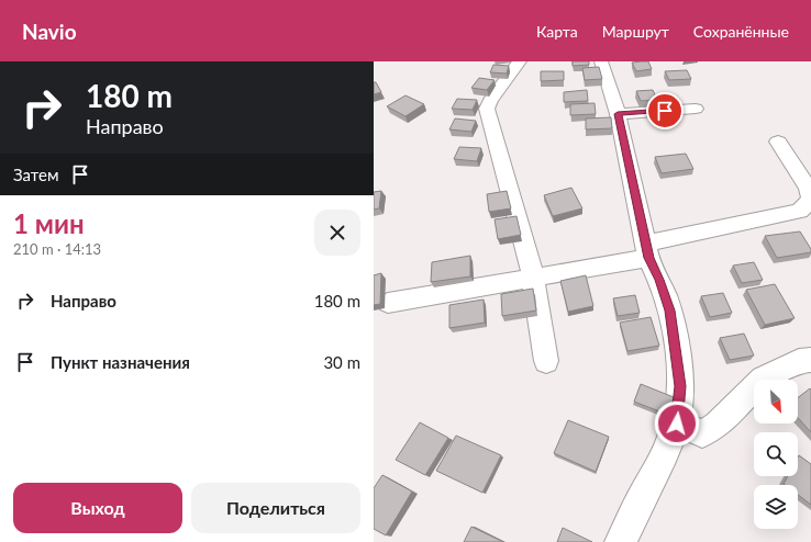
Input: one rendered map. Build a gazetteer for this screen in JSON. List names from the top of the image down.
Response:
{
  "north": "bottom right",
  "page": {
    "header": "Navio",
    "nav": ["Карта", "Маршрут", "Сохранённые"],
    "turn": ["180 m", "Направо"],
    "then": "Затем",
    "heading": ["1 мин", "210 m · 14:13"],
    "list": [
      {
        "name": "Направо",
        "value": "180 m"
      },
      {
        "name": "Пункт назначения",
        "value": "30 m"
      }
    ],
    "buttons": ["Выход", "Поделиться"]
  }
}
